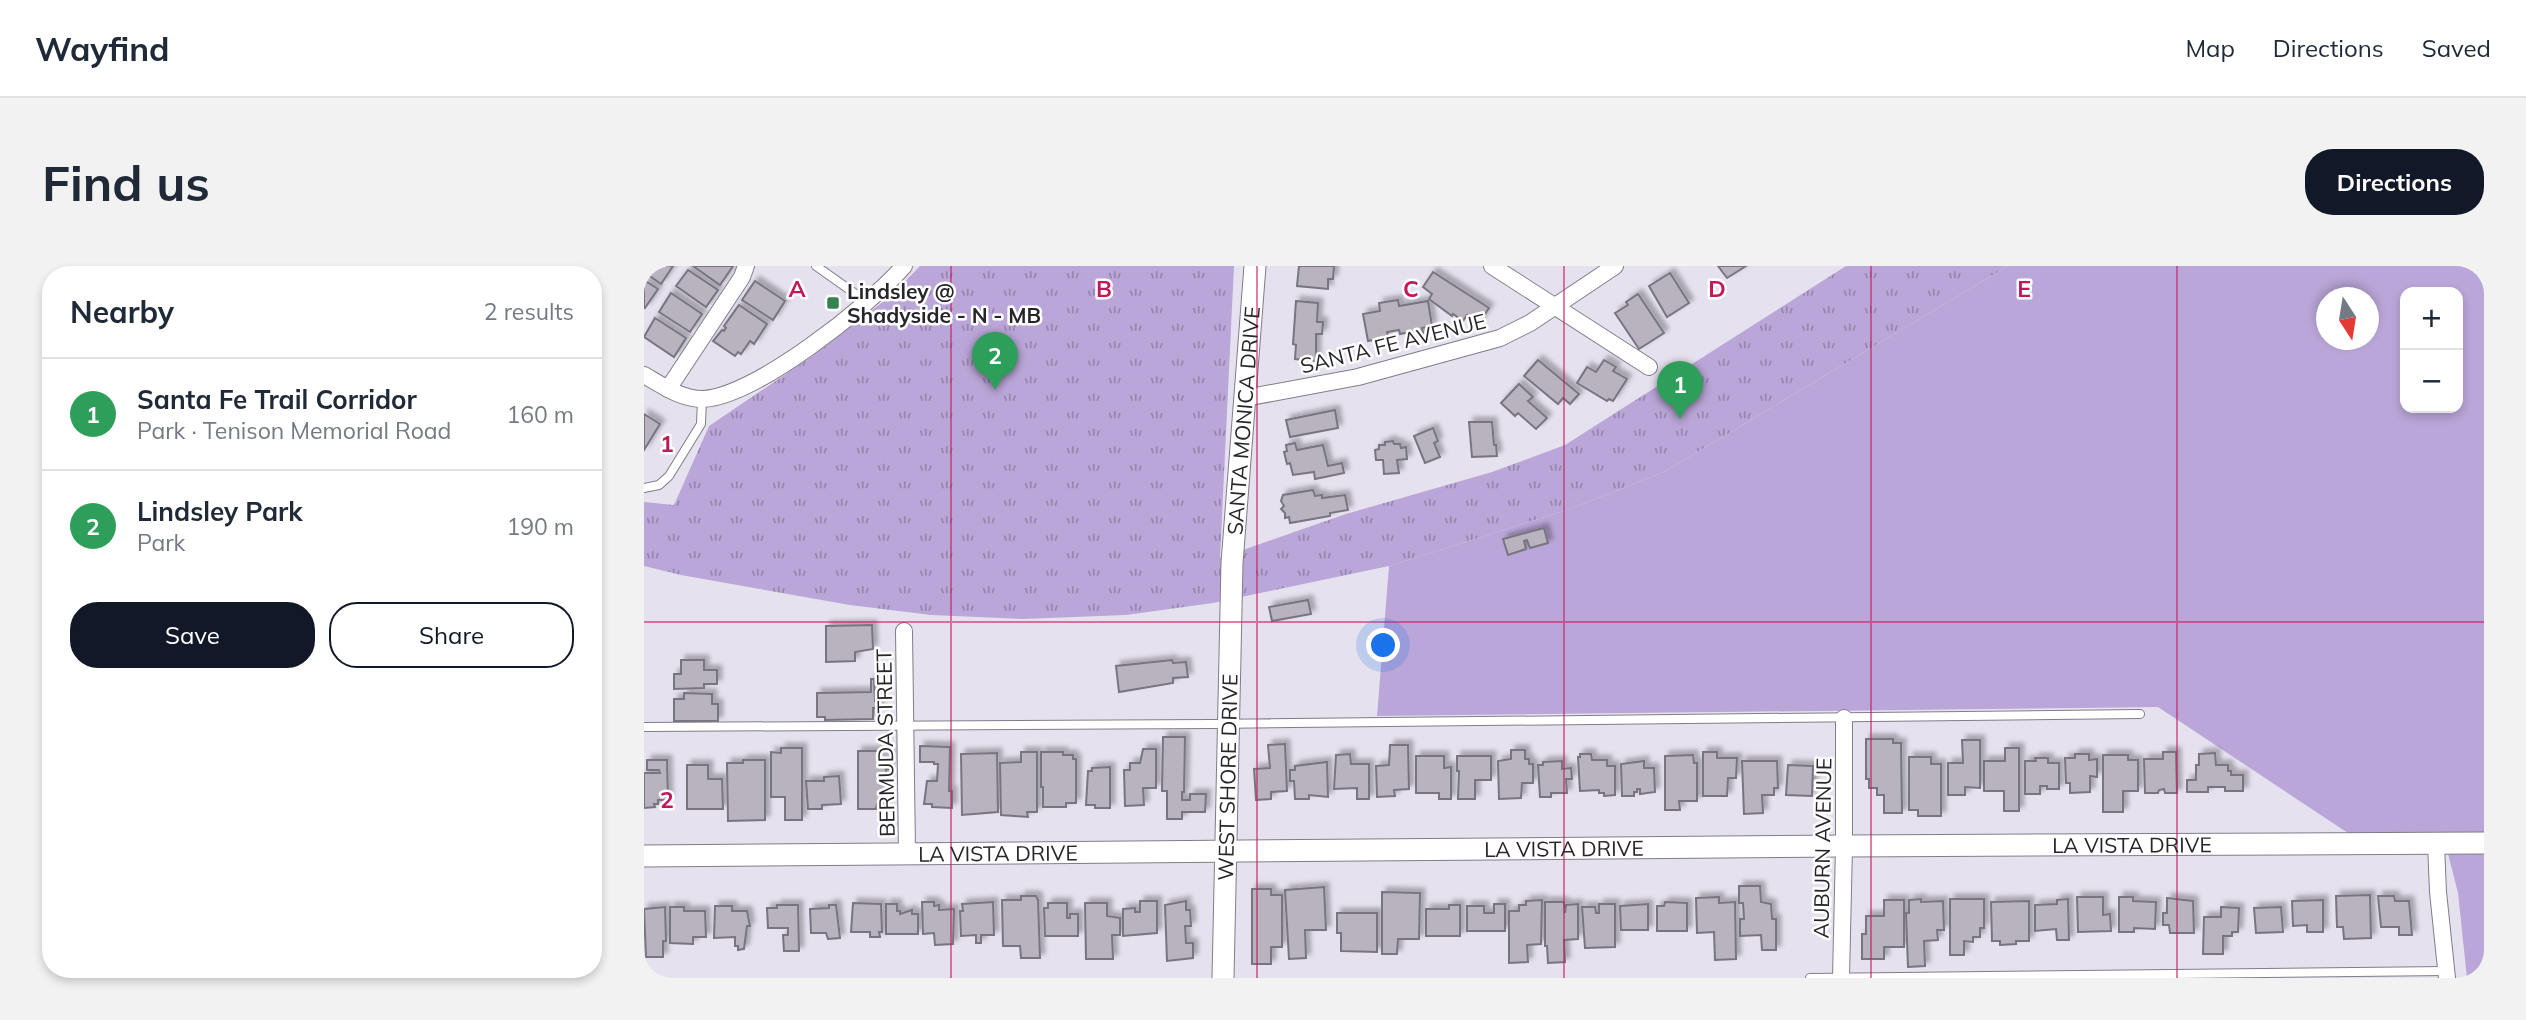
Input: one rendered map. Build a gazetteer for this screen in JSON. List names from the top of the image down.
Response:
{
  "streets": {
    "street": [
      "SANTA FE AVENUE",
      "SANTA MONICA DRIVE",
      "BERMUDA STREET",
      "WEST SHORE DRIVE",
      "LA VISTA DRIVE",
      "AUBURN AVENUE"
    ]
  },
  "crossings": [
    ["SANTA FE AVENUE", "SANTA MONICA DRIVE"],
    ["SANTA MONICA DRIVE", "WEST SHORE DRIVE"],
    ["BERMUDA STREET", "LA VISTA DRIVE"],
    ["WEST SHORE DRIVE", "LA VISTA DRIVE"],
    ["LA VISTA DRIVE", "AUBURN AVENUE"]
  ],
  "places": {
    "transit": ["Lindsley @ Shadyside - N - MB"]
  },
  "north": "bottom",
  "page": {
    "header": "Wayfind",
    "nav": ["Map", "Directions", "Saved"],
    "buttons": [
      "Directions",
      ["Save", "Share"]
    ],
    "title": "Find us",
    "heading": ["Nearby", "2 results"],
    "map_buttons": ["+", "−"],
    "pins": ["2", "1"],
    "list": [
      {
        "mark": "1",
        "name": "Santa Fe Trail Corridor",
        "note": "Park · Tenison Memorial Road",
        "value": "160 m"
      },
      {
        "mark": "2",
        "name": "Lindsley Park",
        "note": "Park",
        "value": "190 m"
      }
    ]
  },
  "grid": {
    "columns": [
      "A",
      "B",
      "C",
      "D",
      "E"
    ],
    "rows": ["1", "2"]
  }
}
